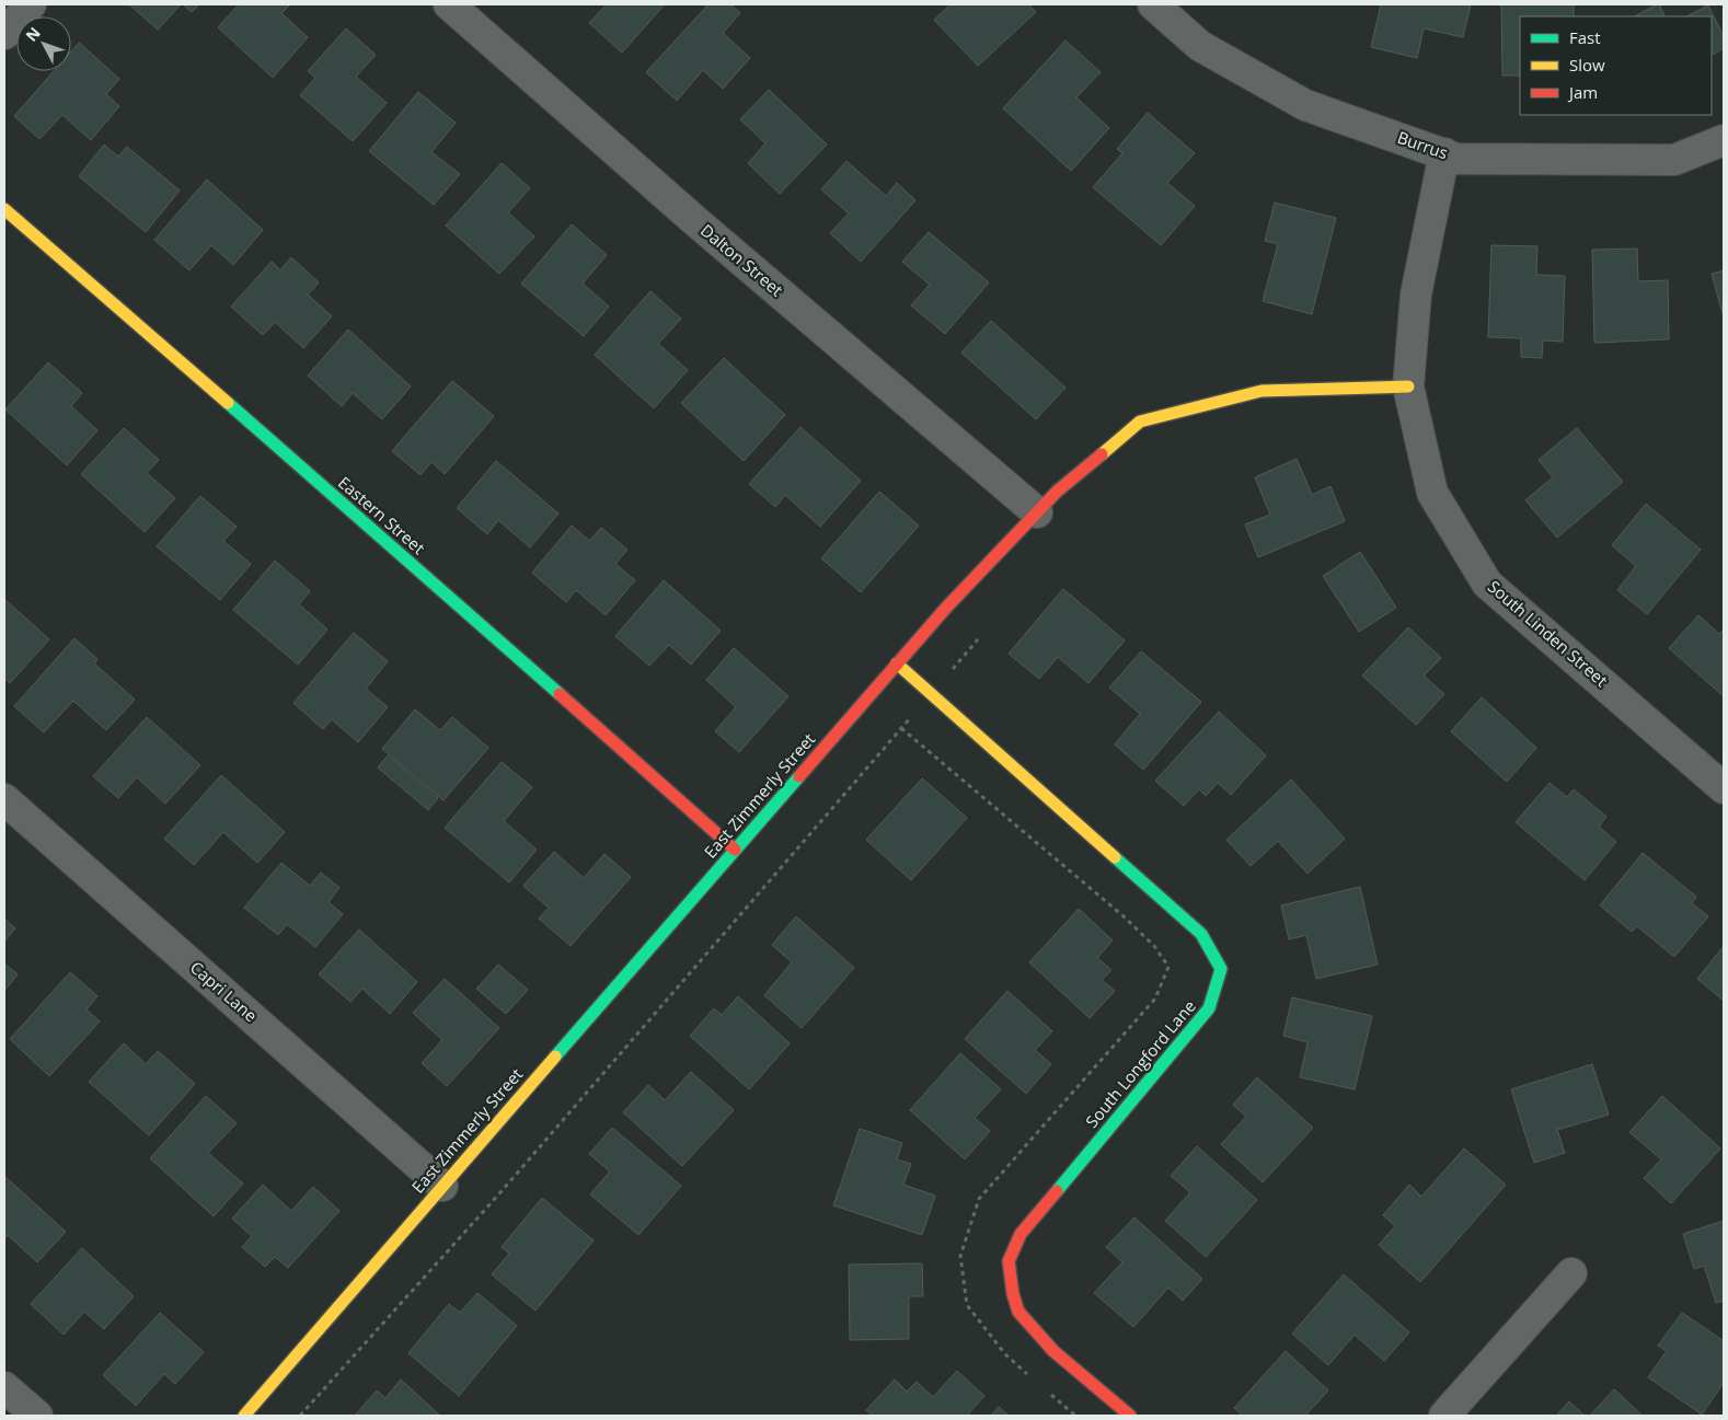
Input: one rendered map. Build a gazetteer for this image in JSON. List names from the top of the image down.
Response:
{
  "streets": {
    "street": [
      "Burrus",
      "Dalton Street",
      "Eastern Street",
      "South Linden Street",
      "East Zimmerly Street",
      "Capri Lane",
      "South Longford Lane"
    ]
  },
  "crossings": [
    ["Burrus", "South Linden Street"],
    ["Dalton Street", "East Zimmerly Street"],
    ["Eastern Street", "East Zimmerly Street"],
    ["South Linden Street", "East Zimmerly Street"],
    ["East Zimmerly Street", "Capri Lane"],
    ["East Zimmerly Street", "South Longford Lane"]
  ],
  "legend": ["Fast", "Slow", "Jam"],
  "north": "top left"
}
